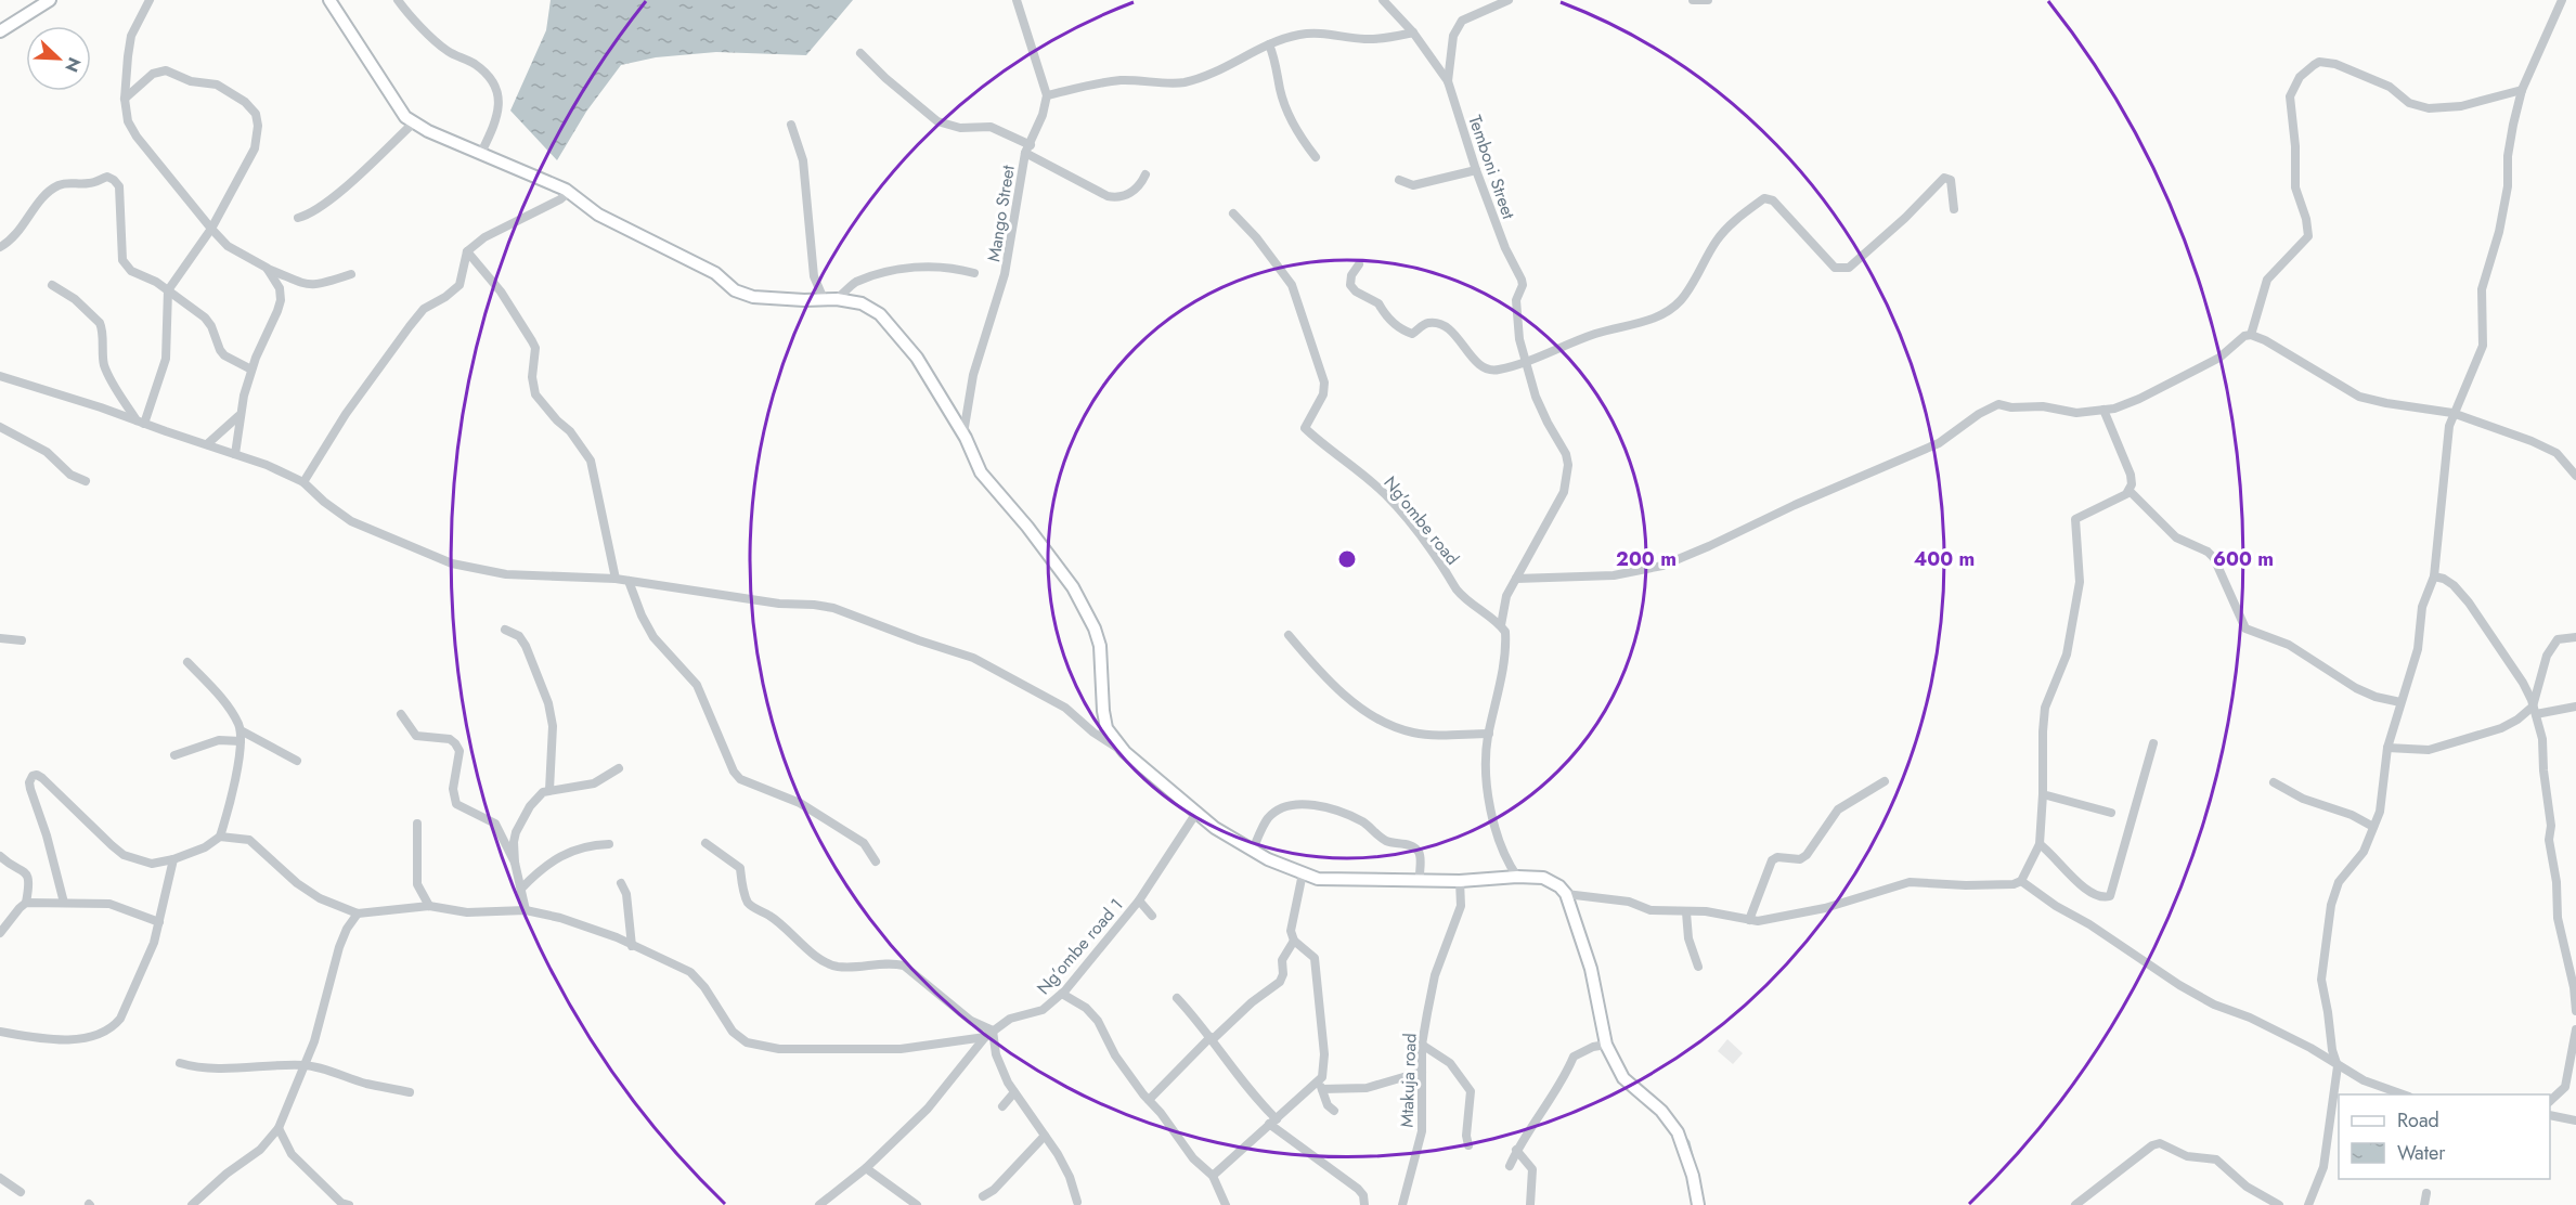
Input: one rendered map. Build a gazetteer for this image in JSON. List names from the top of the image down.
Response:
{
  "streets": {
    "street": [
      "Temboni Street",
      "Mango Street",
      "Ng'ombe road",
      "Ng’ombe road 1",
      "Mtakuja road"
    ]
  },
  "crossings": [
    ["Temboni Street", "Ng'ombe road"]
  ],
  "legend": ["Road", "Water"],
  "north": "bottom right",
  "rings": ["200 m", "400 m", "600 m"]
}
